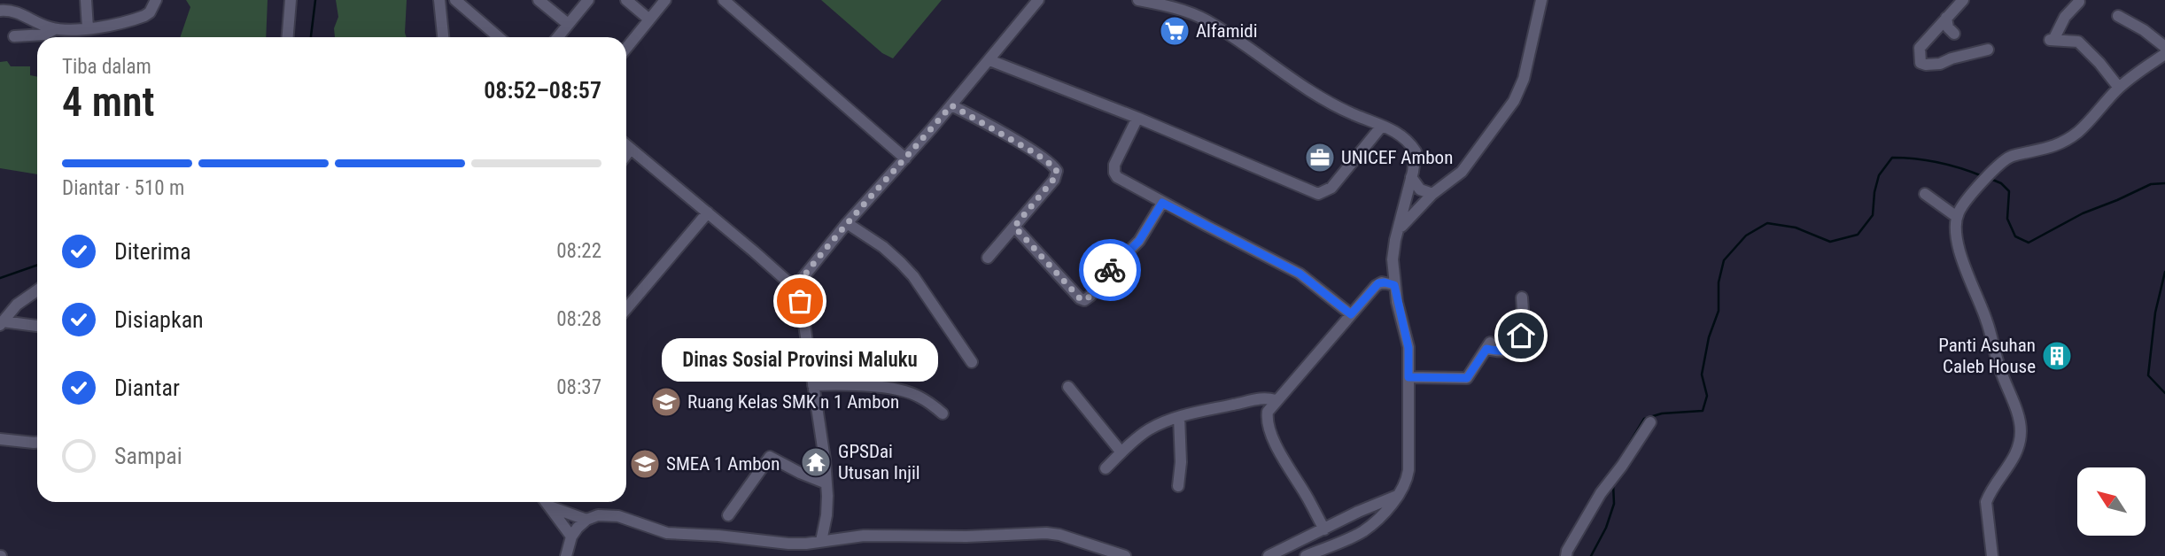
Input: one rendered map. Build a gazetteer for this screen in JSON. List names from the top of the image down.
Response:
{
  "places": {
    "supermarket": ["Alfamidi"],
    "office": ["UNICEF Ambon"],
    "other": ["Dinas Sosial Provinsi Maluku"],
    "building": ["Panti Asuhan Caleb House"],
    "school or university": ["Ruang Kelas SMK n 1 Ambon", "SMEA 1 Ambon"],
    "temple": ["GPSDai Utusan Injil"]
  },
  "north": "top left",
  "page": {
    "heading": ["4 mnt", "Tiba dalam", "08:52–08:57"],
    "bar": "Diantar · 510 m",
    "list": [
      ["Diterima", "08:22"],
      ["Disiapkan", "08:28"],
      ["Diantar", "08:37"],
      "Sampai"
    ],
    "bubble": "Dinas Sosial Provinsi Maluku"
  }
}
